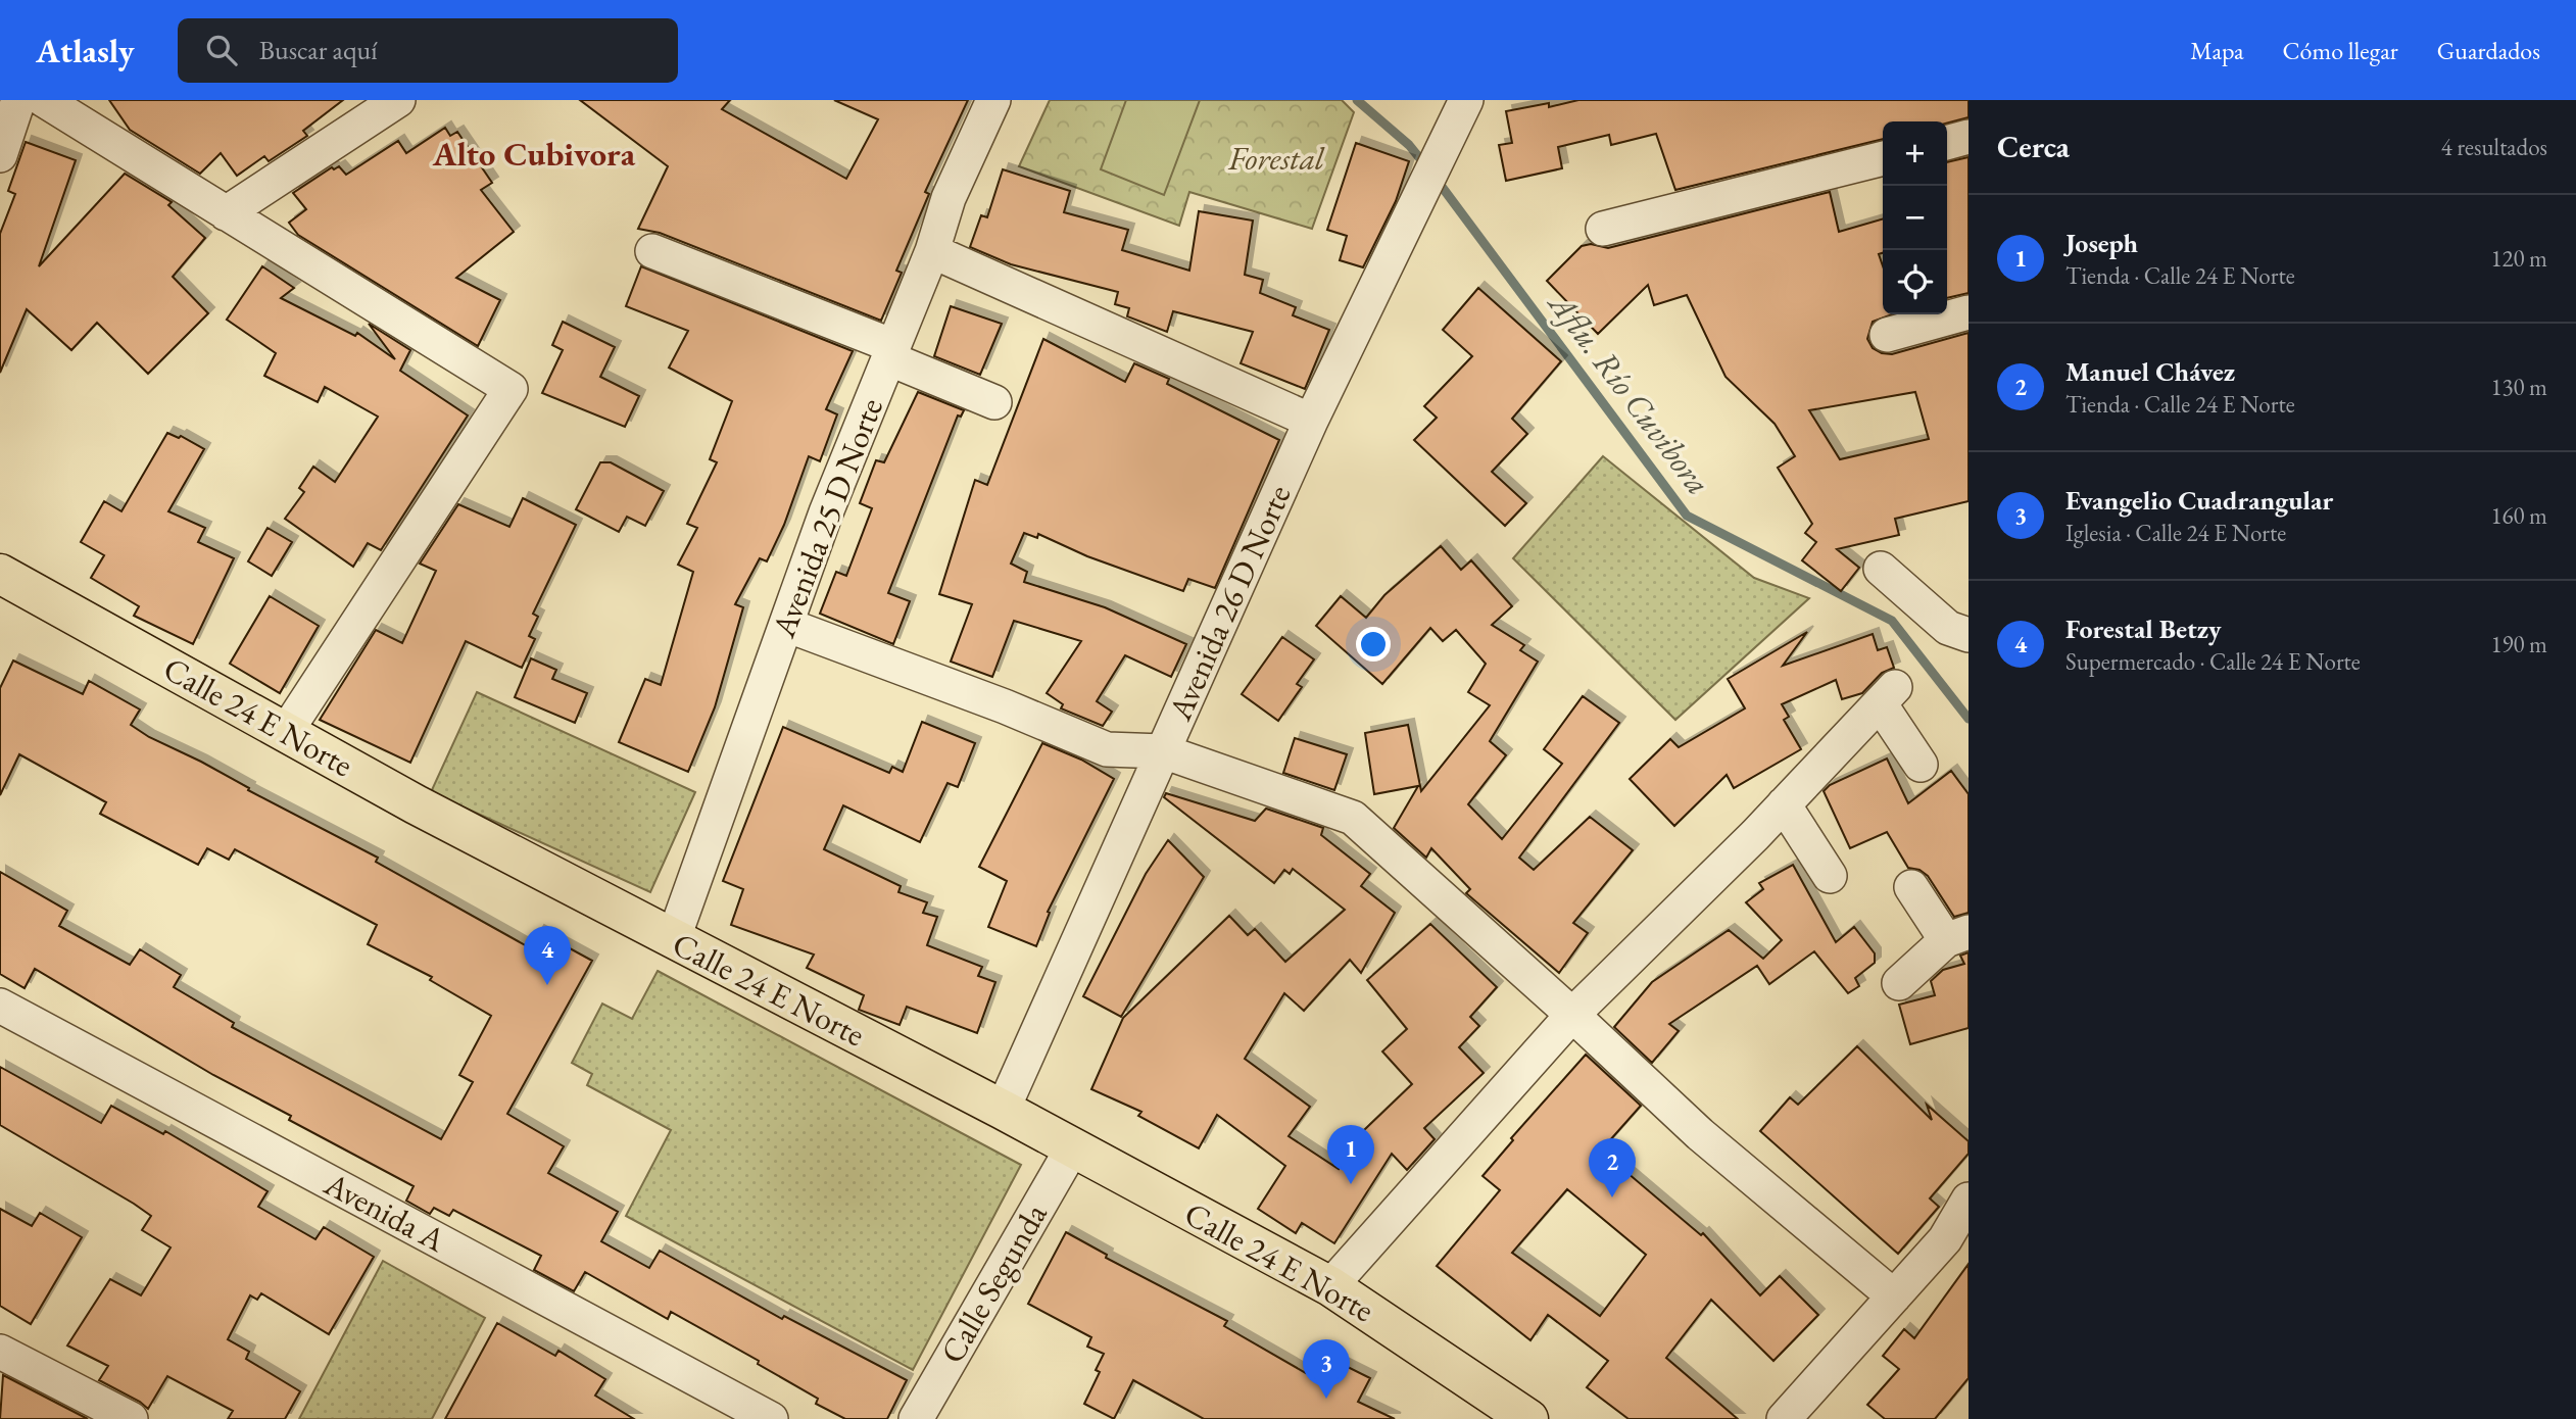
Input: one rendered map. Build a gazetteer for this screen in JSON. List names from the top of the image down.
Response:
{
  "streets": {
    "main road": ["Calle 24 E Norte"],
    "street": [
      "Avenida 25 D Norte",
      "Avenida 26 D Norte",
      "Avenida A",
      "Calle Segunda"
    ]
  },
  "crossings": [
    ["Avenida 25 D Norte", "Calle 24 E Norte"],
    ["Avenida 26 D Norte", "Calle 24 E Norte"],
    ["Calle 24 E Norte", "Calle Segunda"]
  ],
  "districts": ["Alto Cubivora"],
  "water": ["Aflu. Río Cuvibora"],
  "parks": ["Forestal"],
  "page": {
    "header": "Atlasly",
    "search": "Buscar aquí",
    "nav": ["Mapa", "Cómo llegar", "Guardados"],
    "heading": ["Cerca", "4 resultados"],
    "map_buttons": ["+", "−"],
    "list": [
      {
        "mark": "1",
        "name": "Joseph",
        "note": "Tienda · Calle 24 E Norte",
        "value": "120 m"
      },
      {
        "mark": "2",
        "name": "Manuel Chávez",
        "note": "Tienda · Calle 24 E Norte",
        "value": "130 m"
      },
      {
        "mark": "3",
        "name": "Evangelio Cuadrangular",
        "note": "Iglesia · Calle 24 E Norte",
        "value": "160 m"
      },
      {
        "mark": "4",
        "name": "Forestal Betzy",
        "note": "Supermercado · Calle 24 E Norte",
        "value": "190 m"
      }
    ],
    "pins": [
      "4",
      "1",
      "2",
      "3"
    ]
  }
}
